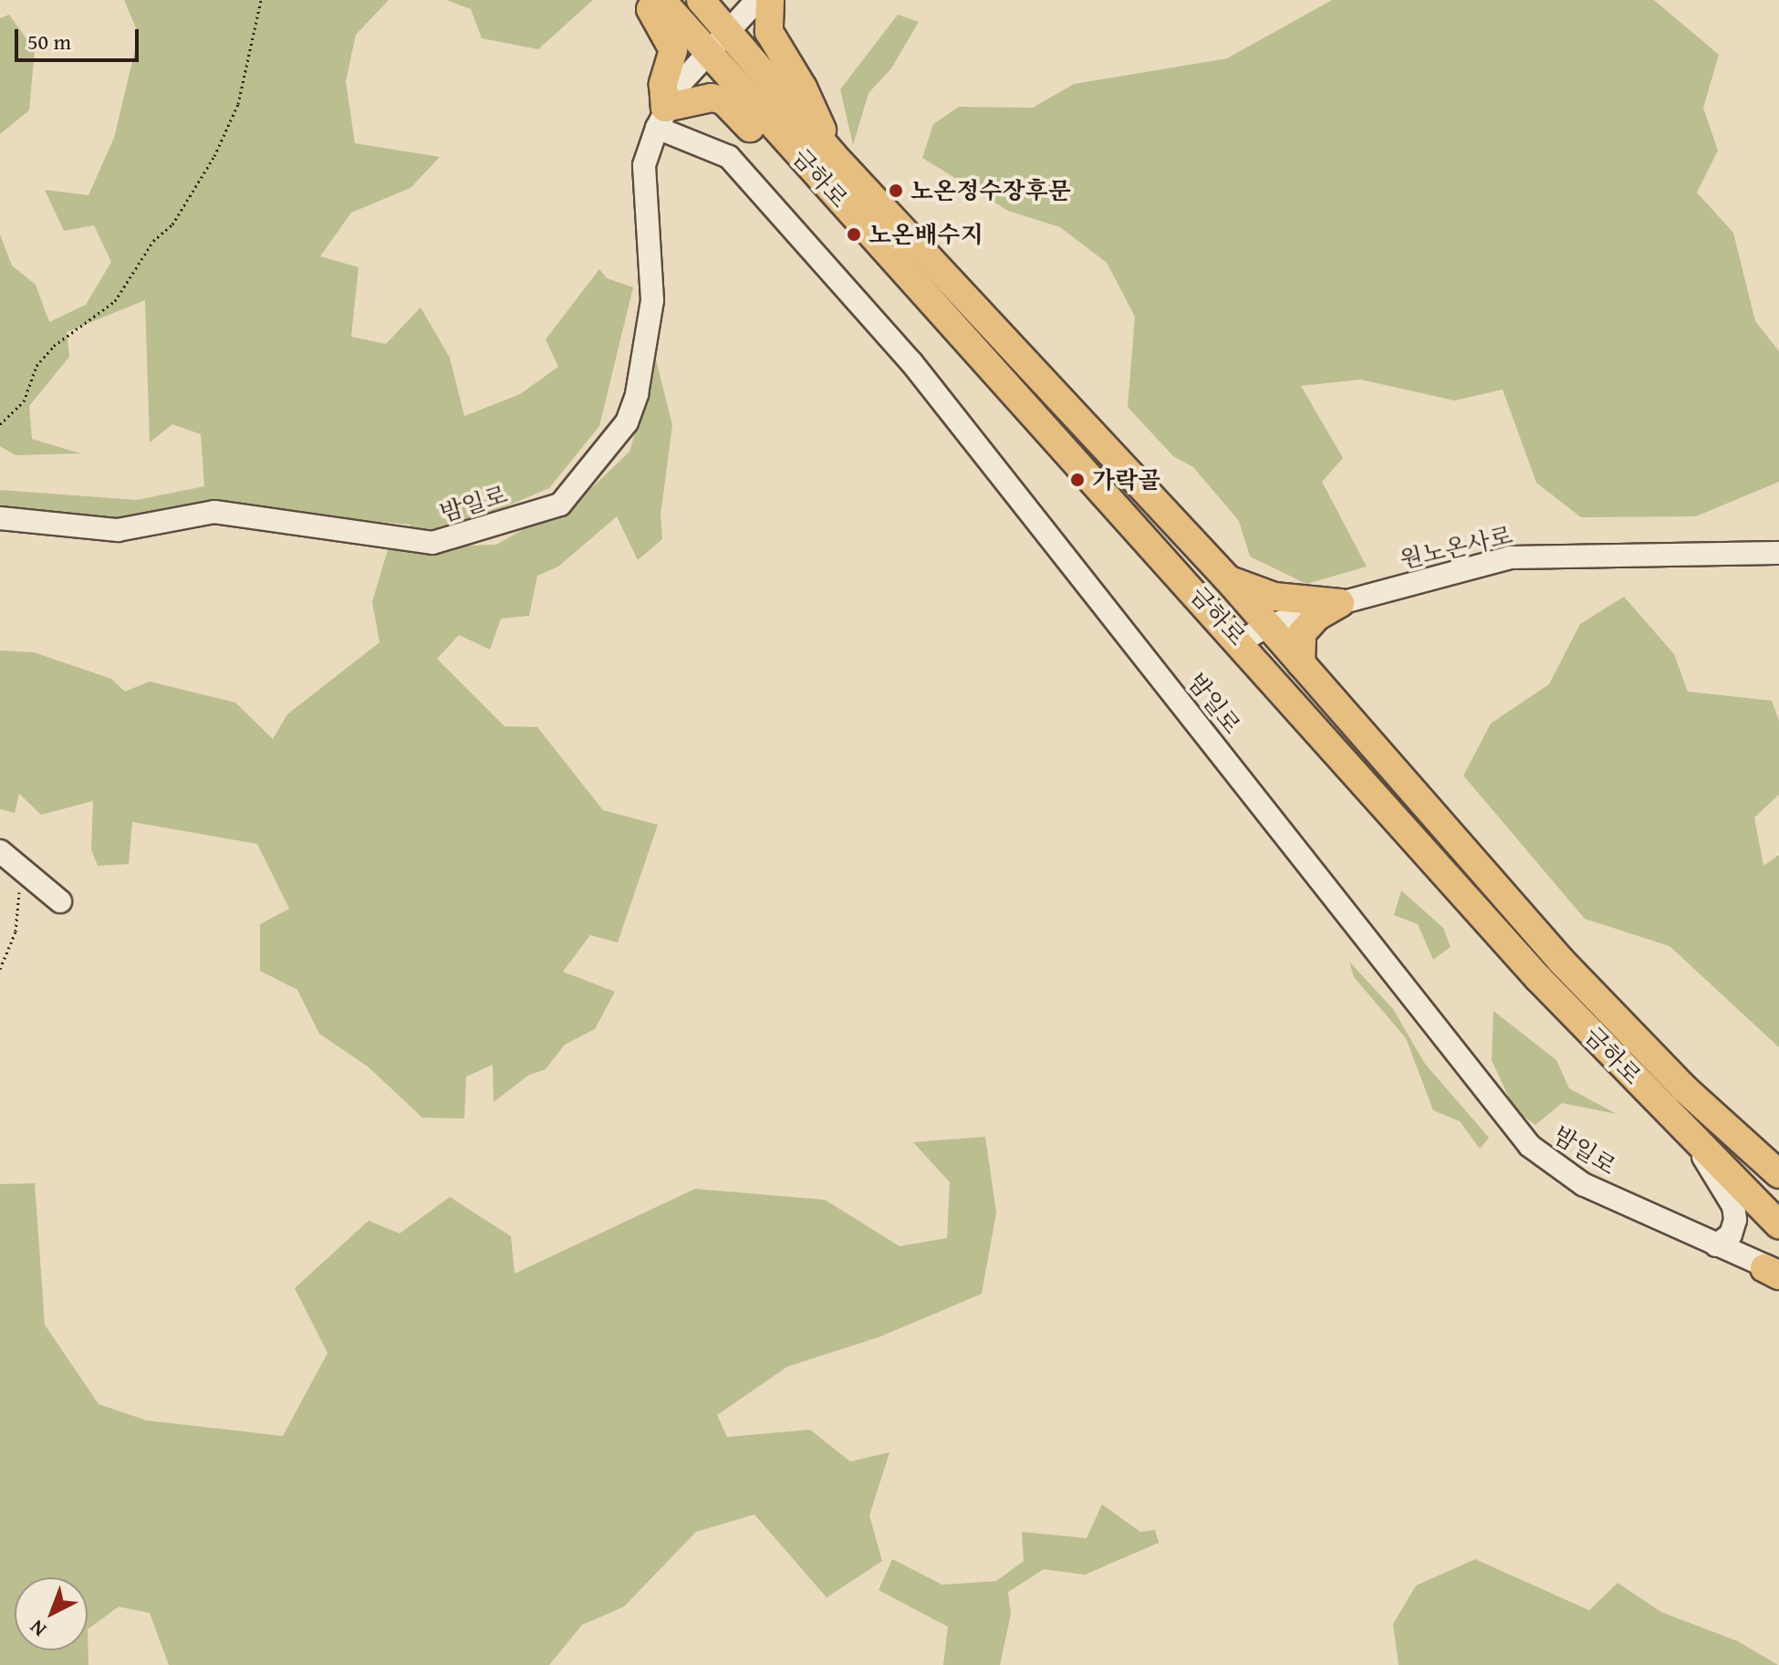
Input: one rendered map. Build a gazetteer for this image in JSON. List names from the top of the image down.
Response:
{
  "streets": {
    "main road": ["금하로"],
    "street": ["밤일로", "원노온사로"]
  },
  "crossings": [
    ["금하로", "밤일로"],
    ["금하로", "원노온사로"]
  ],
  "places": ["노온정수장후문", "노온배수지", "가락골"],
  "scale_bar": "50 m",
  "north": "bottom left"
}
